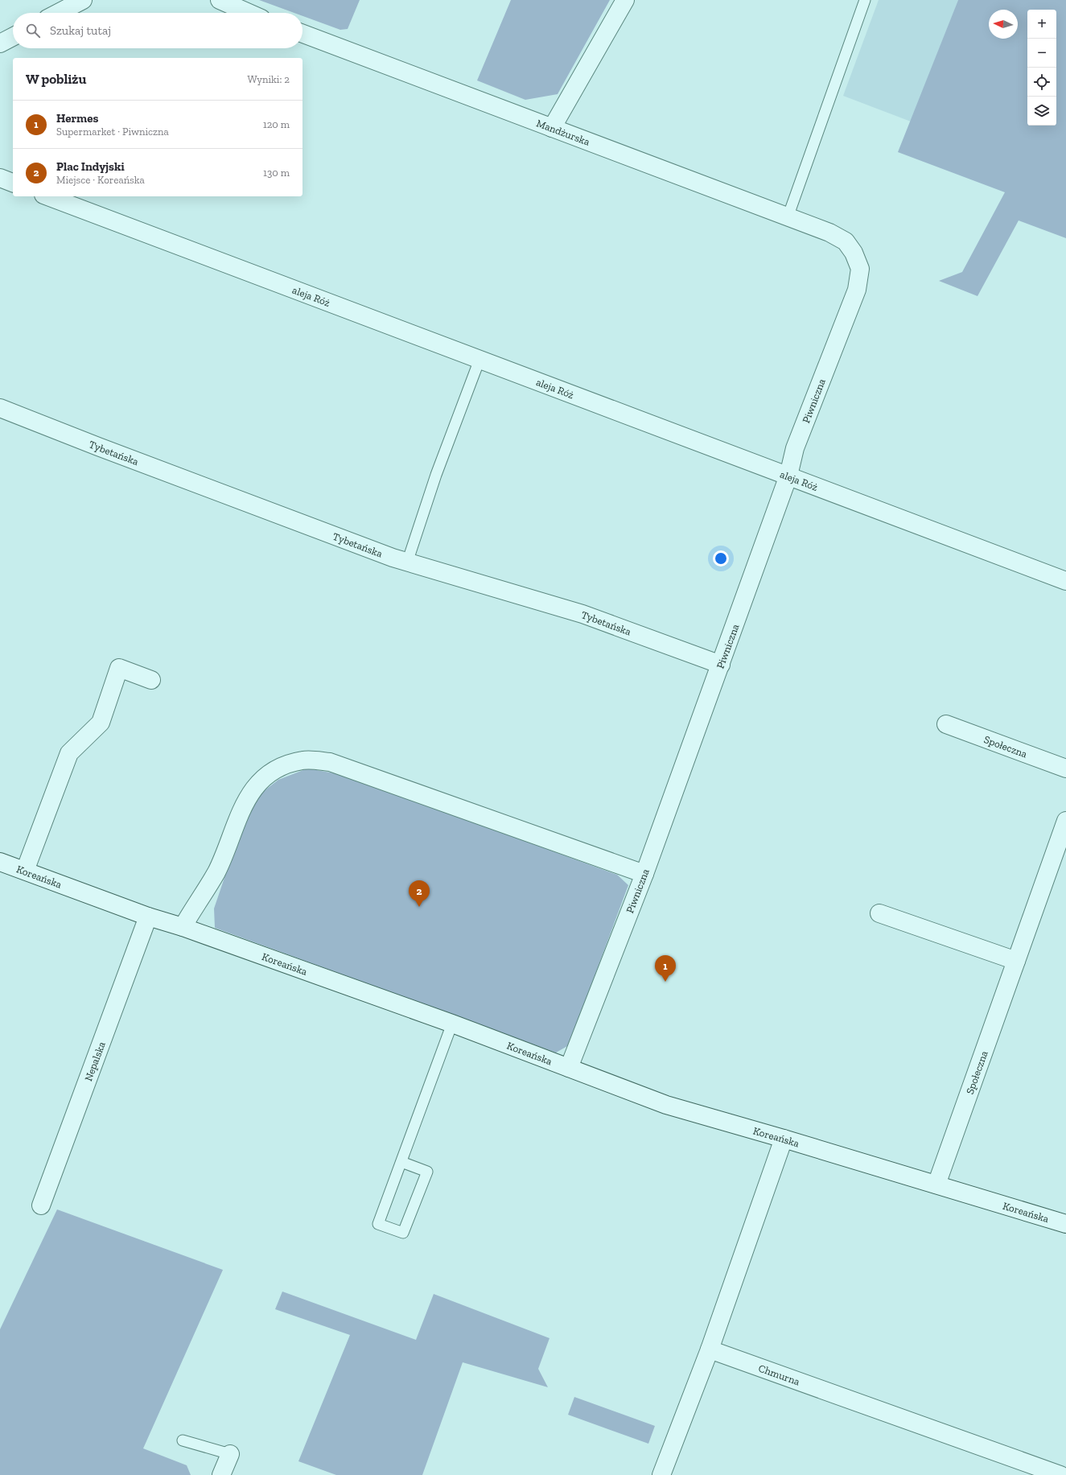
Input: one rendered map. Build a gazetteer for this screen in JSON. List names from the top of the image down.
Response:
{
  "streets": {
    "street": [
      "Mandżurska",
      "aleja Róż",
      "Piwniczna",
      "Tybetańska",
      "Społeczna",
      "Koreańska",
      "Nepalska",
      "Chmurna"
    ]
  },
  "crossings": [
    ["Mandżurska", "Piwniczna"],
    ["aleja Róż", "Piwniczna"],
    ["Piwniczna", "Tybetańska"],
    ["Piwniczna", "Koreańska"],
    ["Społeczna", "Koreańska"],
    ["Koreańska", "Nepalska"]
  ],
  "north": "left",
  "page": {
    "map_buttons": ["+", "−"],
    "search": "Szukaj tutaj",
    "heading": ["W pobliżu", "Wyniki: 2"],
    "list": [
      {
        "mark": "1",
        "name": "Hermes",
        "note": "Supermarket · Piwniczna",
        "value": "120 m"
      },
      {
        "mark": "2",
        "name": "Plac Indyjski",
        "note": "Miejsce · Koreańska",
        "value": "130 m"
      }
    ],
    "pins": ["2", "1"]
  }
}
